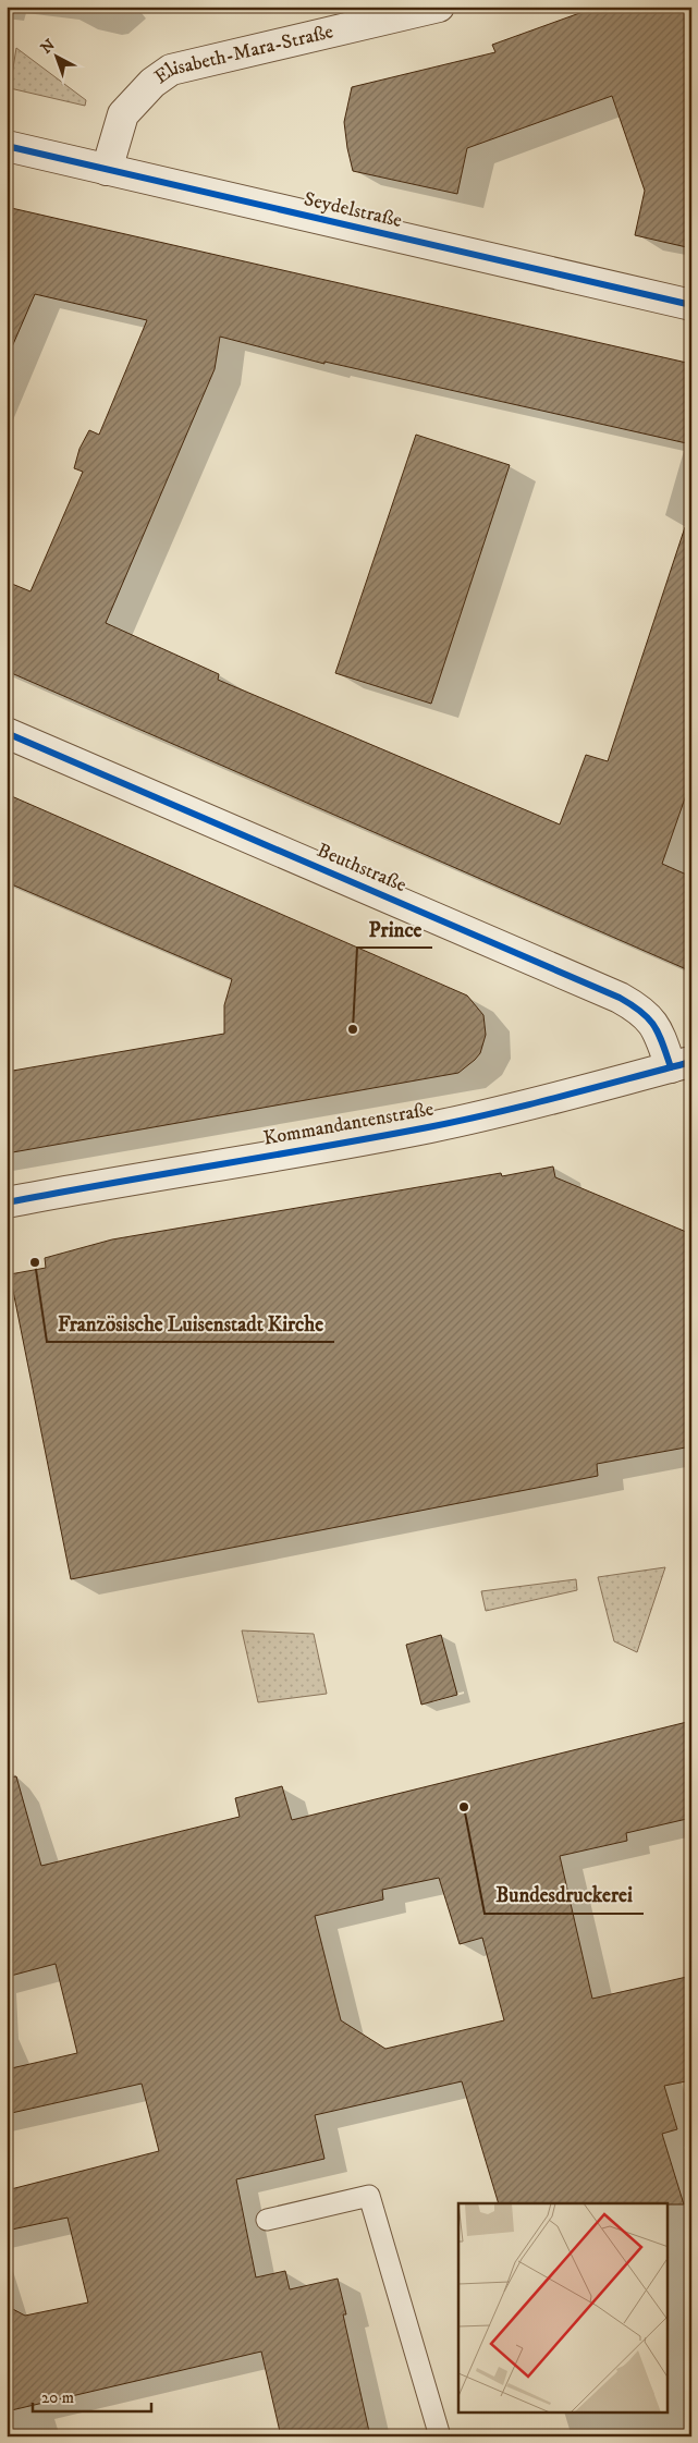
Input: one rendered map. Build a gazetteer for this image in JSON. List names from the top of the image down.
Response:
{
  "streets": {
    "street": [
      "Elisabeth-Mara-Straße",
      "Seydelstraße",
      "Beuthstraße",
      "Kommandantenstraße"
    ]
  },
  "crossings": [
    ["Elisabeth-Mara-Straße", "Seydelstraße"],
    ["Beuthstraße", "Kommandantenstraße"]
  ],
  "places": ["Prince", "Französische Luisenstadt Kirche", "Bundesdruckerei"],
  "scale_bar": "20 m",
  "north": "top left"
}
